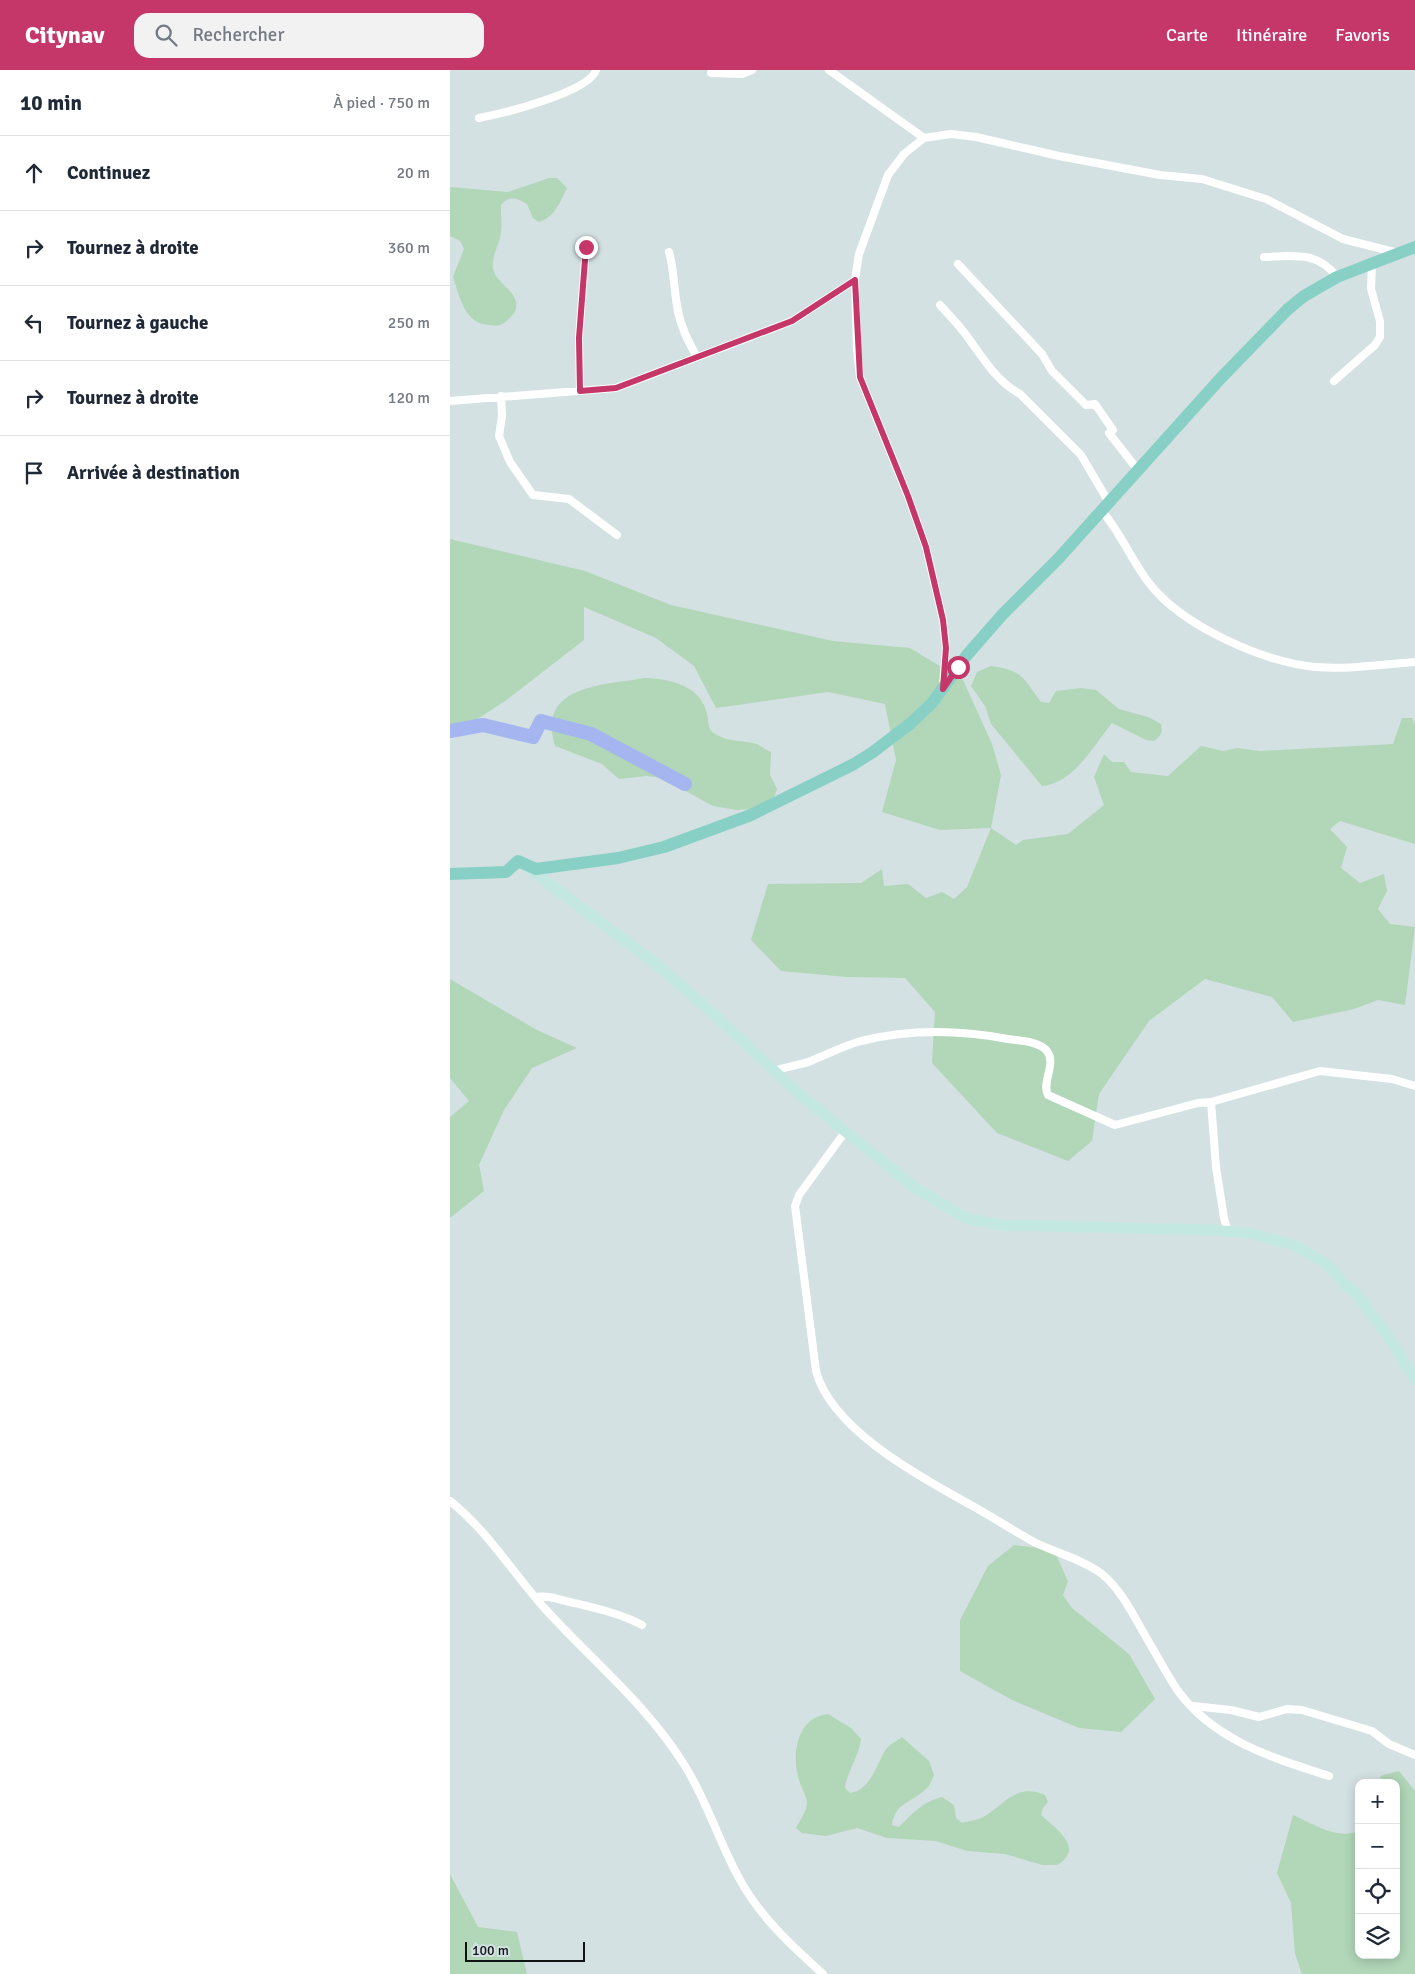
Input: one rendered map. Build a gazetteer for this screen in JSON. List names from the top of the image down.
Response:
{
  "scale_bar": "100 m",
  "page": {
    "header": "Citynav",
    "search": "Rechercher",
    "nav": ["Carte", "Itinéraire", "Favoris"],
    "heading": ["10 min", "À pied · 750 m"],
    "list": [
      ["Continuez", "20 m"],
      ["Tournez à droite", "360 m"],
      ["Tournez à gauche", "250 m"],
      ["Tournez à droite", "120 m"],
      "Arrivée à destination"
    ],
    "map_buttons": ["+", "−"],
    "scale": "100 m"
  }
}
